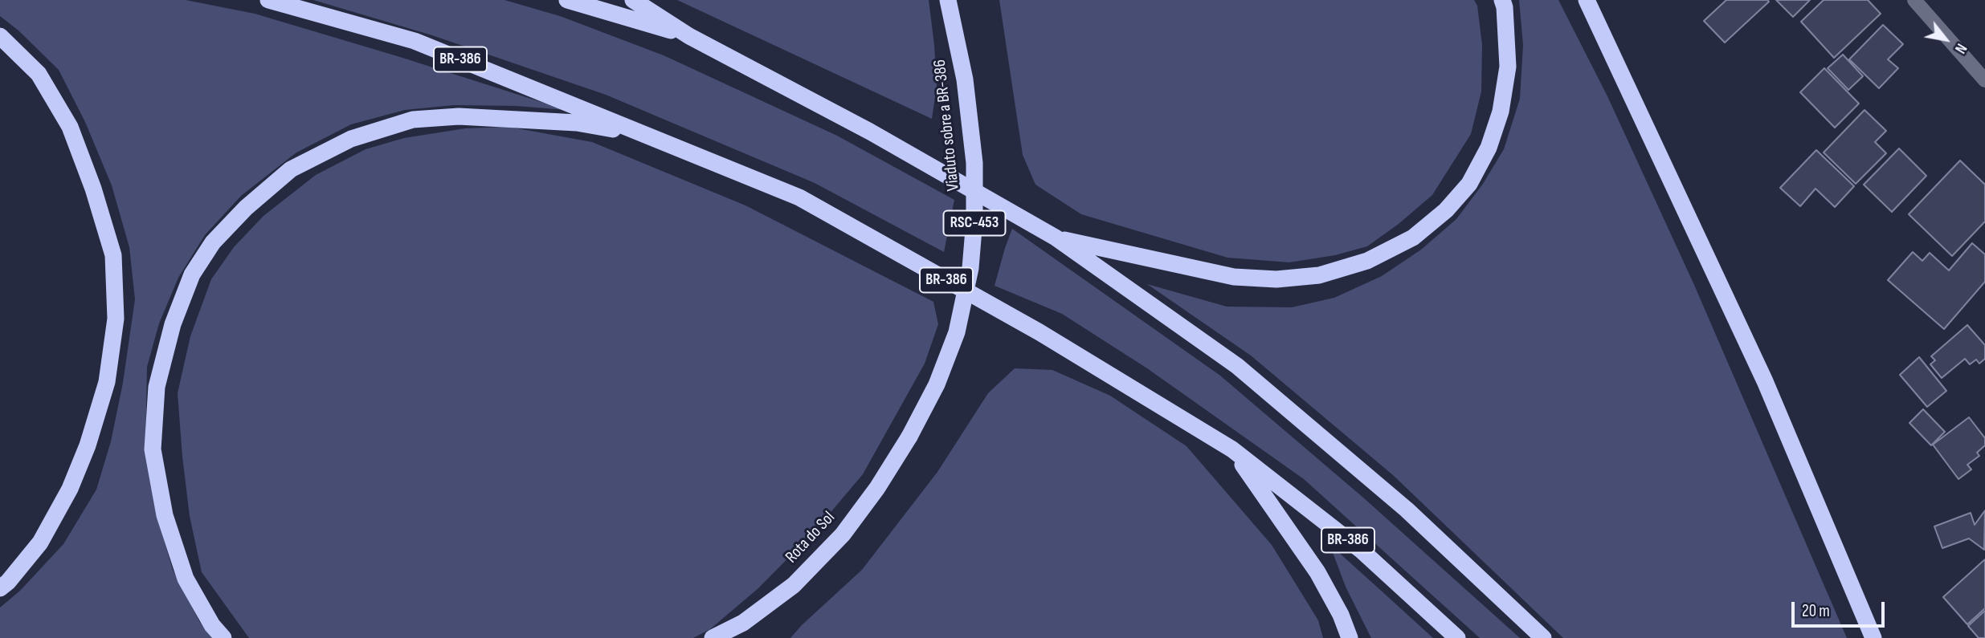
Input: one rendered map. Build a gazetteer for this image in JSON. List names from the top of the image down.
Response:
{
  "streets": {
    "highway": [
      "BR-386",
      "Viaduto sobre a BR-386",
      "RSC-453",
      "Rota do Sol"
    ]
  },
  "crossings": [
    ["Viaduto sobre a BR-386", "Rota do Sol"]
  ],
  "scale_bar": "20 m",
  "north": "bottom right"
}
